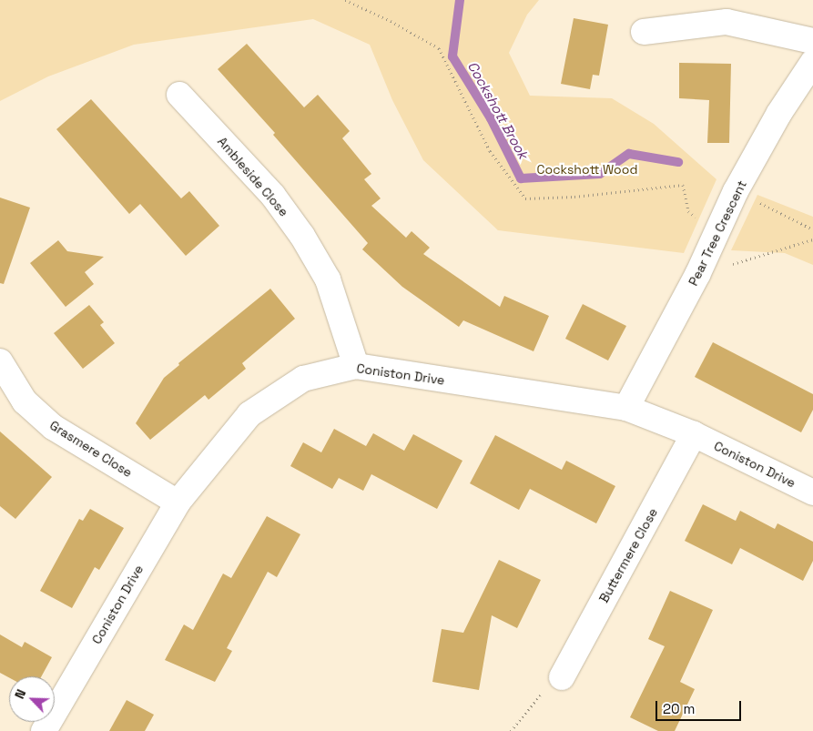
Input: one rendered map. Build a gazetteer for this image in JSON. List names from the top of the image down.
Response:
{
  "streets": {
    "street": [
      "Ambleside Close",
      "Pear Tree Crescent",
      "Coniston Drive",
      "Grasmere Close",
      "Buttermere Close"
    ]
  },
  "crossings": [
    ["Ambleside Close", "Coniston Drive"],
    ["Pear Tree Crescent", "Coniston Drive"],
    ["Coniston Drive", "Grasmere Close"],
    ["Coniston Drive", "Buttermere Close"]
  ],
  "water": ["Cockshott Brook"],
  "parks": ["Cockshott Wood"],
  "scale_bar": "20 m",
  "north": "top left"
}
